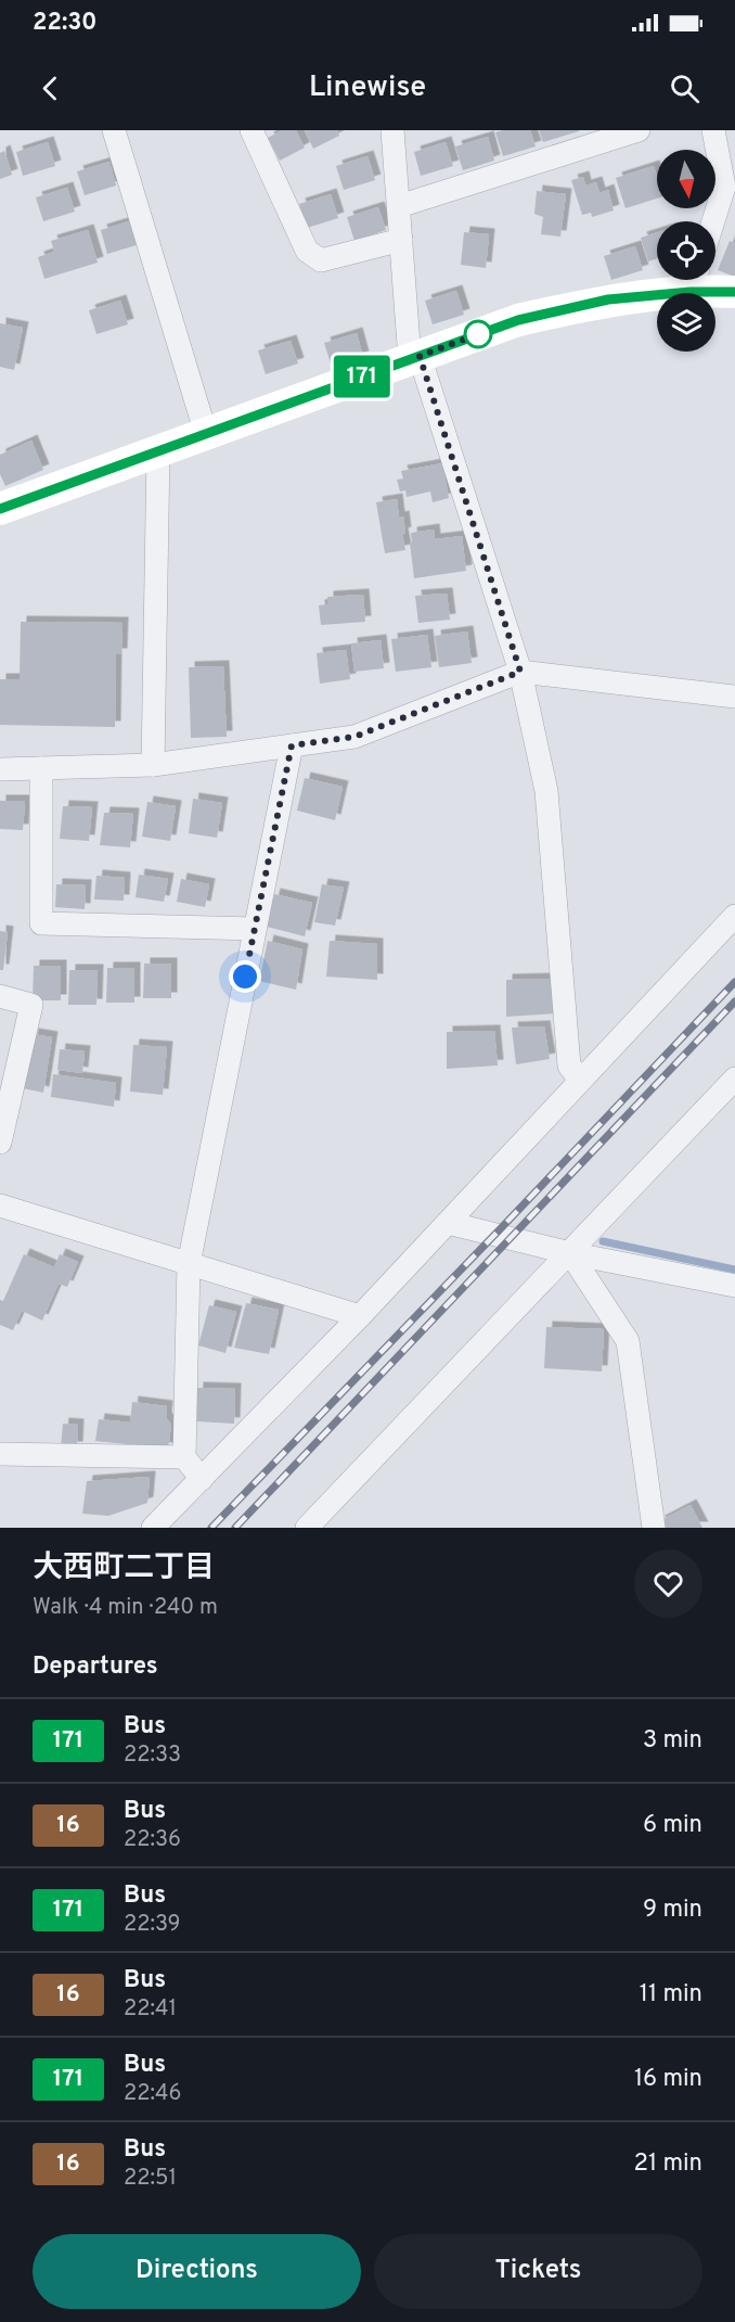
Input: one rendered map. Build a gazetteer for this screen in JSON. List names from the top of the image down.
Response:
{
  "lines": ["bus line 171"],
  "north": "bottom",
  "page": {
    "status": "22:30",
    "header": "Linewise",
    "on_map": "171",
    "heading": [
      ["大西町二丁目", "Walk · 4 min · 240 m"],
      "Departures"
    ],
    "list": [
      {
        "mark": "171",
        "name": "Bus",
        "note": "22:33",
        "value": "3 min"
      },
      {
        "mark": "16",
        "name": "Bus",
        "note": "22:36",
        "value": "6 min"
      },
      {
        "mark": "171",
        "name": "Bus",
        "note": "22:39",
        "value": "9 min"
      },
      {
        "mark": "16",
        "name": "Bus",
        "note": "22:41",
        "value": "11 min"
      },
      {
        "mark": "171",
        "name": "Bus",
        "note": "22:46",
        "value": "16 min"
      },
      {
        "mark": "16",
        "name": "Bus",
        "note": "22:51",
        "value": "21 min"
      }
    ],
    "buttons": ["Directions", "Tickets"]
  }
}
